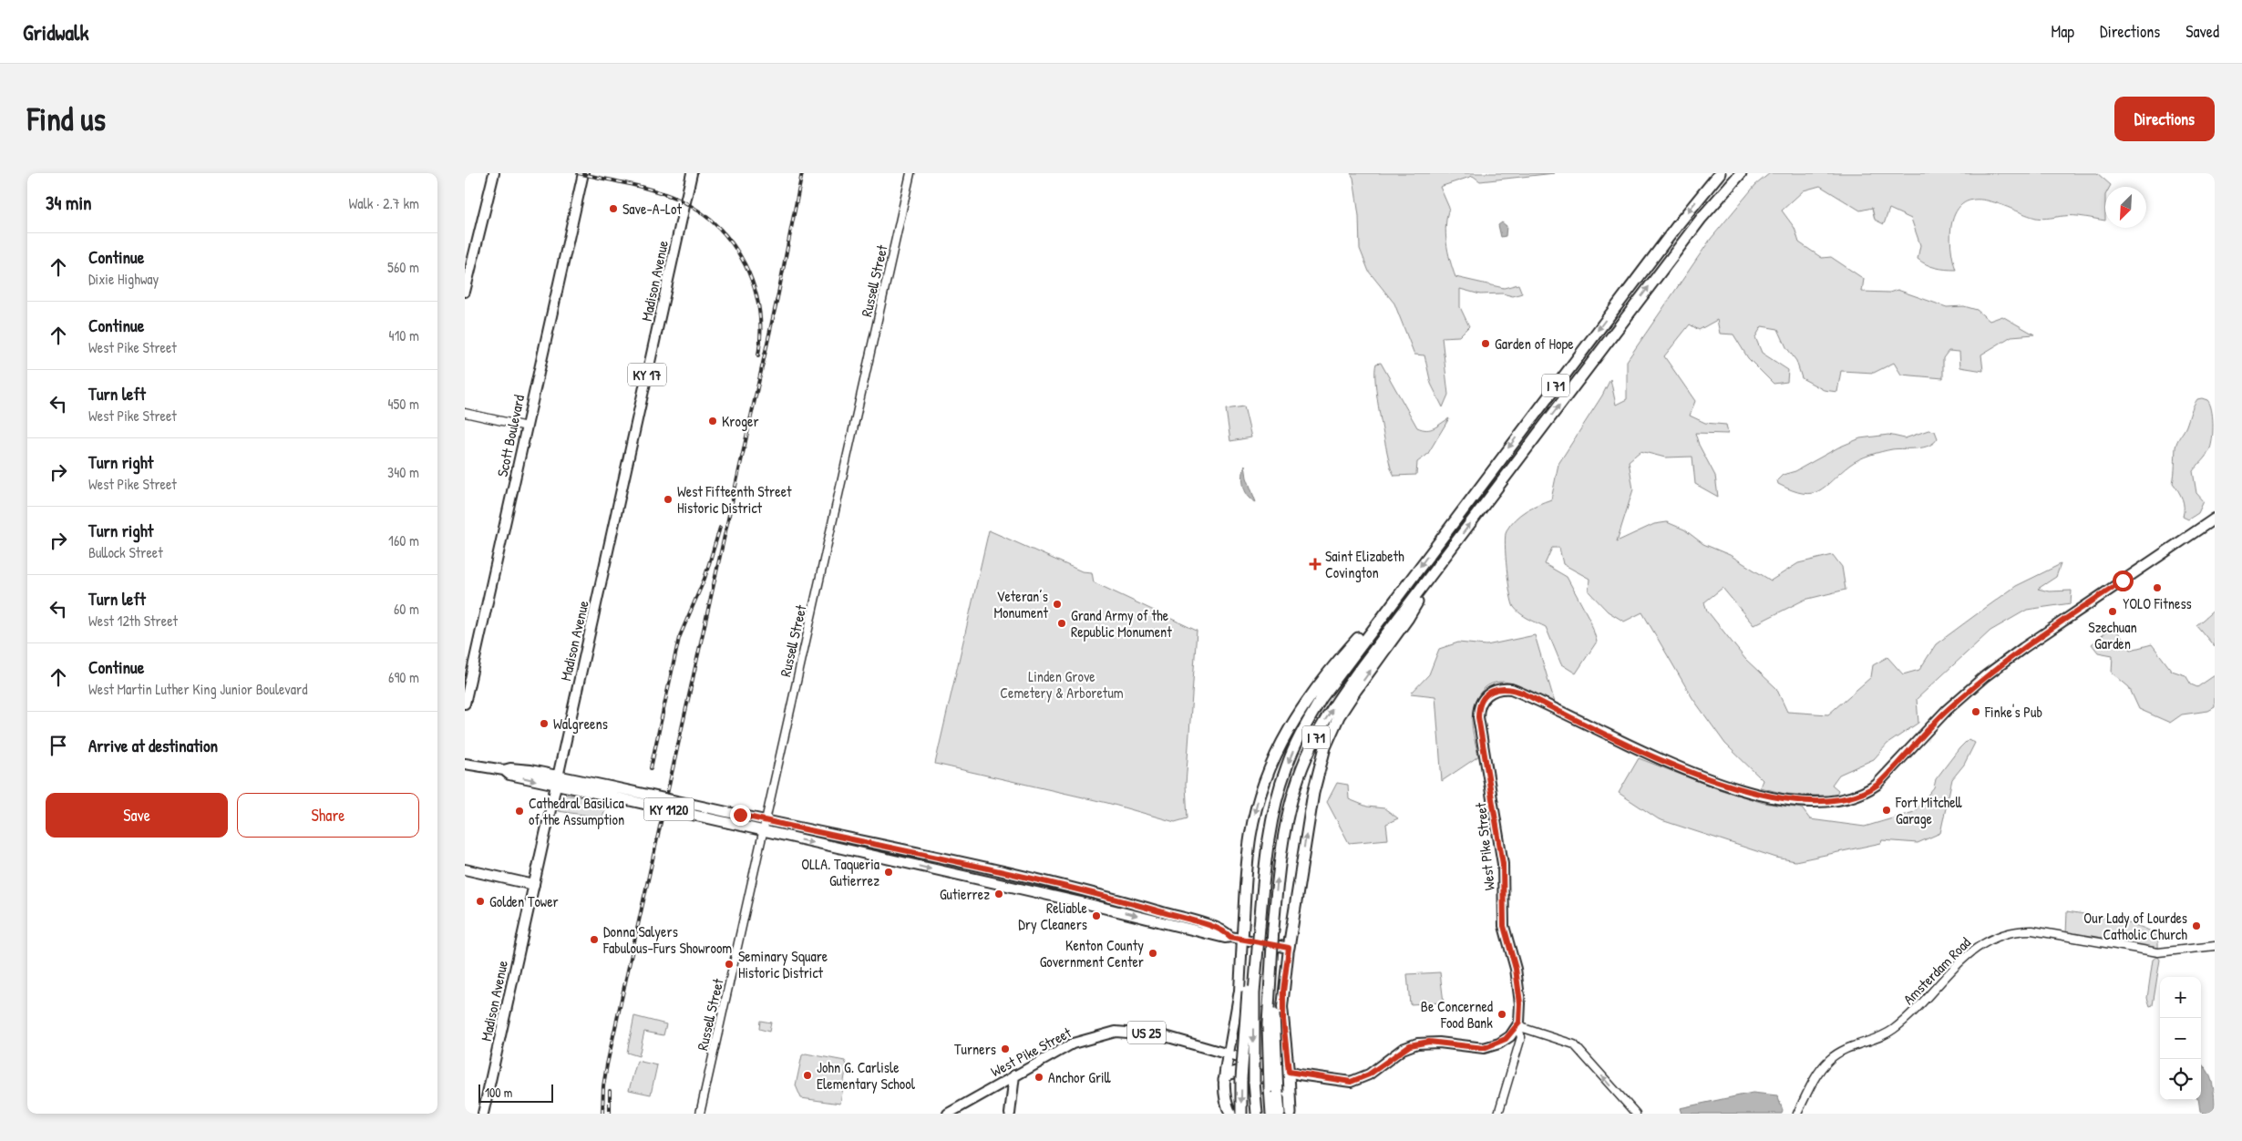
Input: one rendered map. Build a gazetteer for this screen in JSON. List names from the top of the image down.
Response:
{
  "streets": {
    "highway": ["I 71"],
    "main road": [
      "Madison Avenue",
      "KY 17",
      "Scott Boulevard",
      "KY 1120",
      "West Pike Street",
      "US 25"
    ],
    "street": ["Russell Street", "Amsterdam Road"]
  },
  "crossings": [
    ["Madison Avenue", "KY 1120"],
    ["Russell Street", "KY 1120"]
  ],
  "parks": ["Linden Grove Cemetery & Arboretum"],
  "places": {
    "other": [
      "Save-A-Lot",
      "Garden of Hope",
      "Kroger",
      "West Fifteenth Street Historic District",
      "YOLO Fitness",
      "Veteran’s Monument",
      "Szechuan Garden",
      "Grand Army of the Republic Monument",
      "Finke's Pub",
      "Walgreens",
      "Fort Mitchell Garage",
      "Cathedral Basilica of the Assumption",
      "OLLA. Taqueria Gutierrez",
      "Gutierrez",
      "Golden Tower",
      "Reliable Dry Cleaners",
      "Our Lady of Lourdes Catholic Church",
      "Donna Salyers Fabulous-Furs Showroom",
      "Kenton County Government Center",
      "Seminary Square Historic District",
      "Be Concerned Food Bank",
      "Turners",
      "John G. Carlisle Elementary School",
      "Anchor Grill"
    ],
    "health": ["Saint Elizabeth Covington"]
  },
  "scale_bar": "100 m",
  "north": "bottom left",
  "page": {
    "header": "Gridwalk",
    "nav": ["Map", "Directions", "Saved"],
    "buttons": [
      "Directions",
      ["Save", "Share"]
    ],
    "title": "Find us",
    "heading": ["34 min", "Walk · 2.7 km"],
    "list": [
      ["Continue", "Dixie Highway", "560 m"],
      ["Continue", "West Pike Street", "410 m"],
      ["Turn left", "West Pike Street", "450 m"],
      ["Turn right", "West Pike Street", "340 m"],
      ["Turn right", "Bullock Street", "160 m"],
      ["Turn left", "West 12th Street", "60 m"],
      ["Continue", "West Martin Luther King Junior Boulevard", "690 m"],
      "Arrive at destination"
    ],
    "map_buttons": ["+", "−"],
    "scale": "100 m"
  }
}
